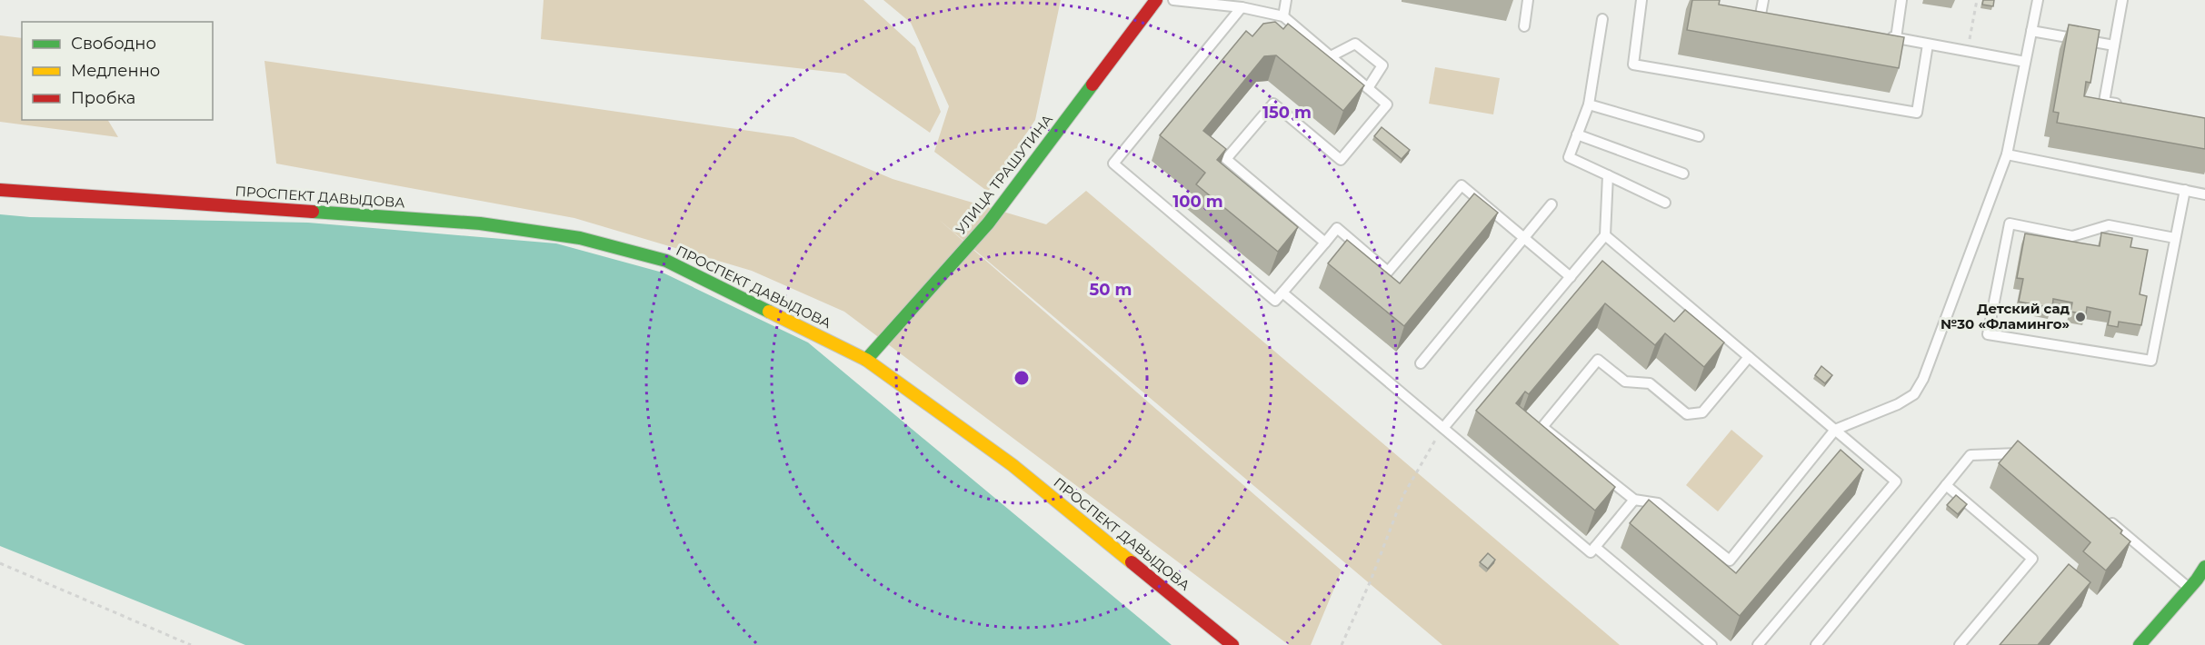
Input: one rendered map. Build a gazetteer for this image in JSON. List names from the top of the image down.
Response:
{
  "streets": {
    "street": ["УЛИЦА ТРАШУТИНА", "ПРОСПЕКТ ДАВЫДОВА"]
  },
  "crossings": [
    ["УЛИЦА ТРАШУТИНА", "ПРОСПЕКТ ДАВЫДОВА"]
  ],
  "places": ["Детский сад №30 «Фламинго»"],
  "legend": ["Свободно", "Медленно", "Пробка"],
  "rings": ["150 m", "100 m", "50 m"]
}
